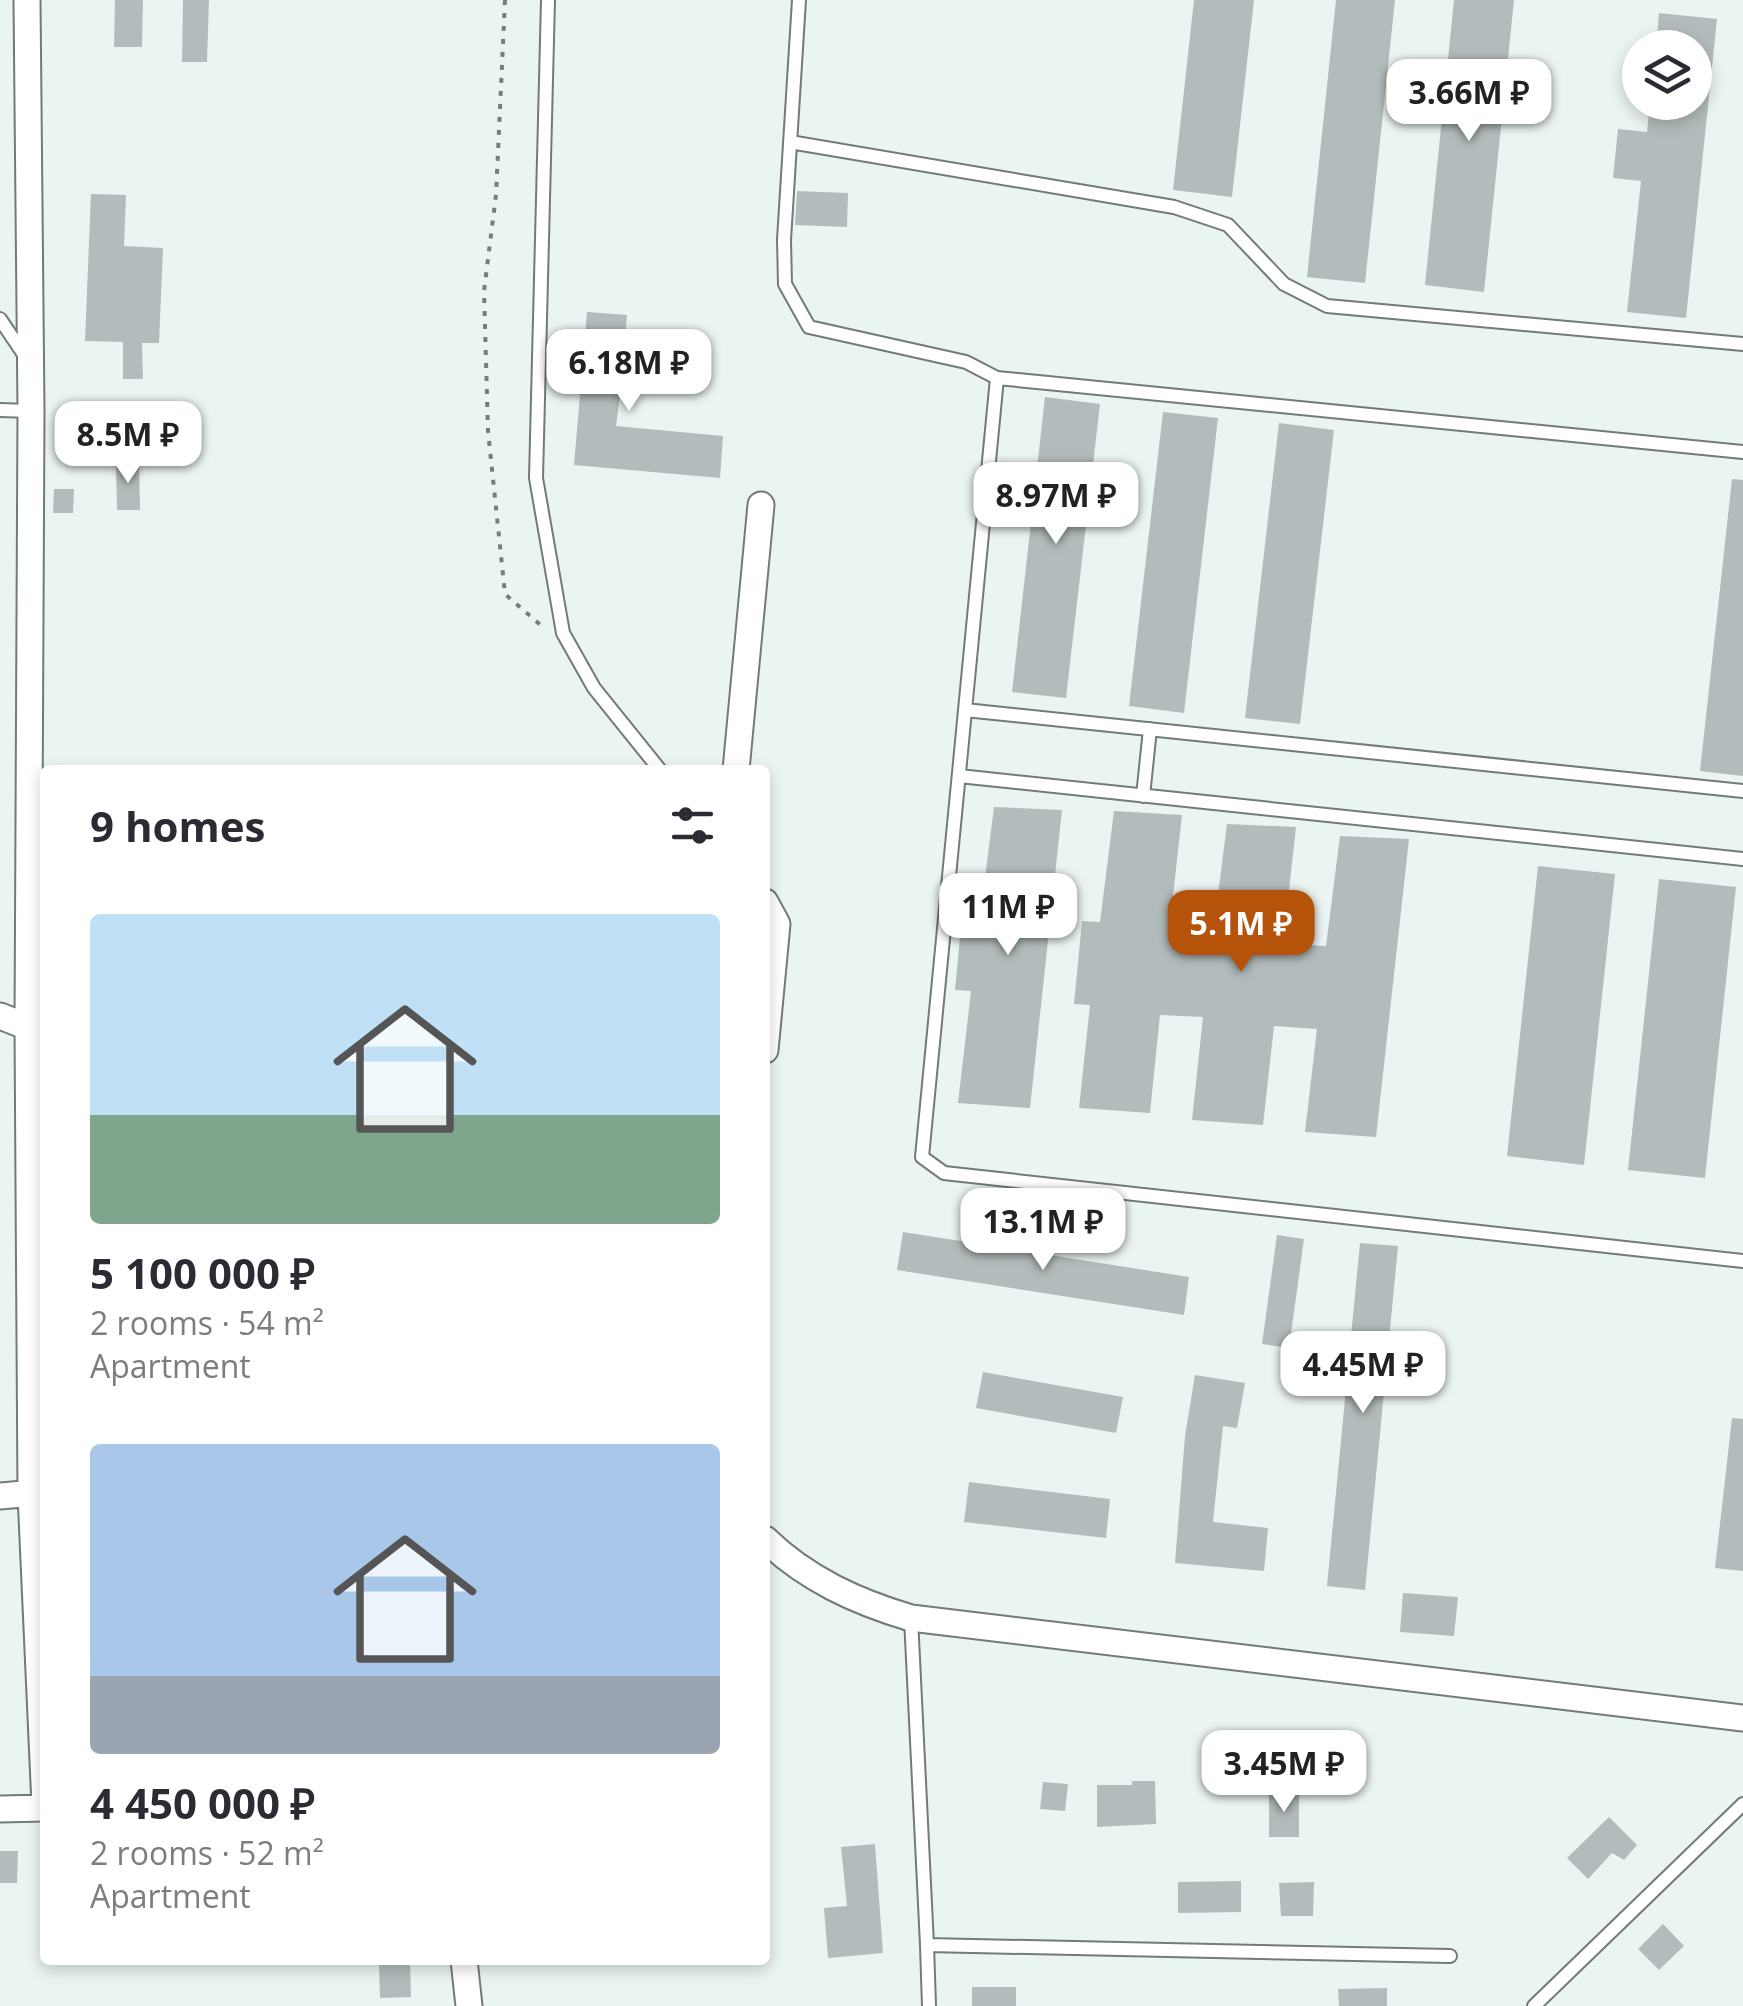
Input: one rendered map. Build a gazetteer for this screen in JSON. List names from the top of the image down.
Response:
{
  "page": {
    "price": [
      "3.66M ₽",
      "6.18M ₽",
      "8.5M ₽",
      "8.97M ₽",
      "11M ₽",
      "5.1M ₽",
      "13.1M ₽",
      "4.45M ₽",
      "3.45M ₽"
    ],
    "heading": "9 homes",
    "list": [
      {
        "name": "5 100 000 ₽",
        "note": "2 rooms · 54 m² · Apartment"
      },
      {
        "name": "4 450 000 ₽",
        "note": "2 rooms · 52 m² · Apartment"
      }
    ]
  }
}
